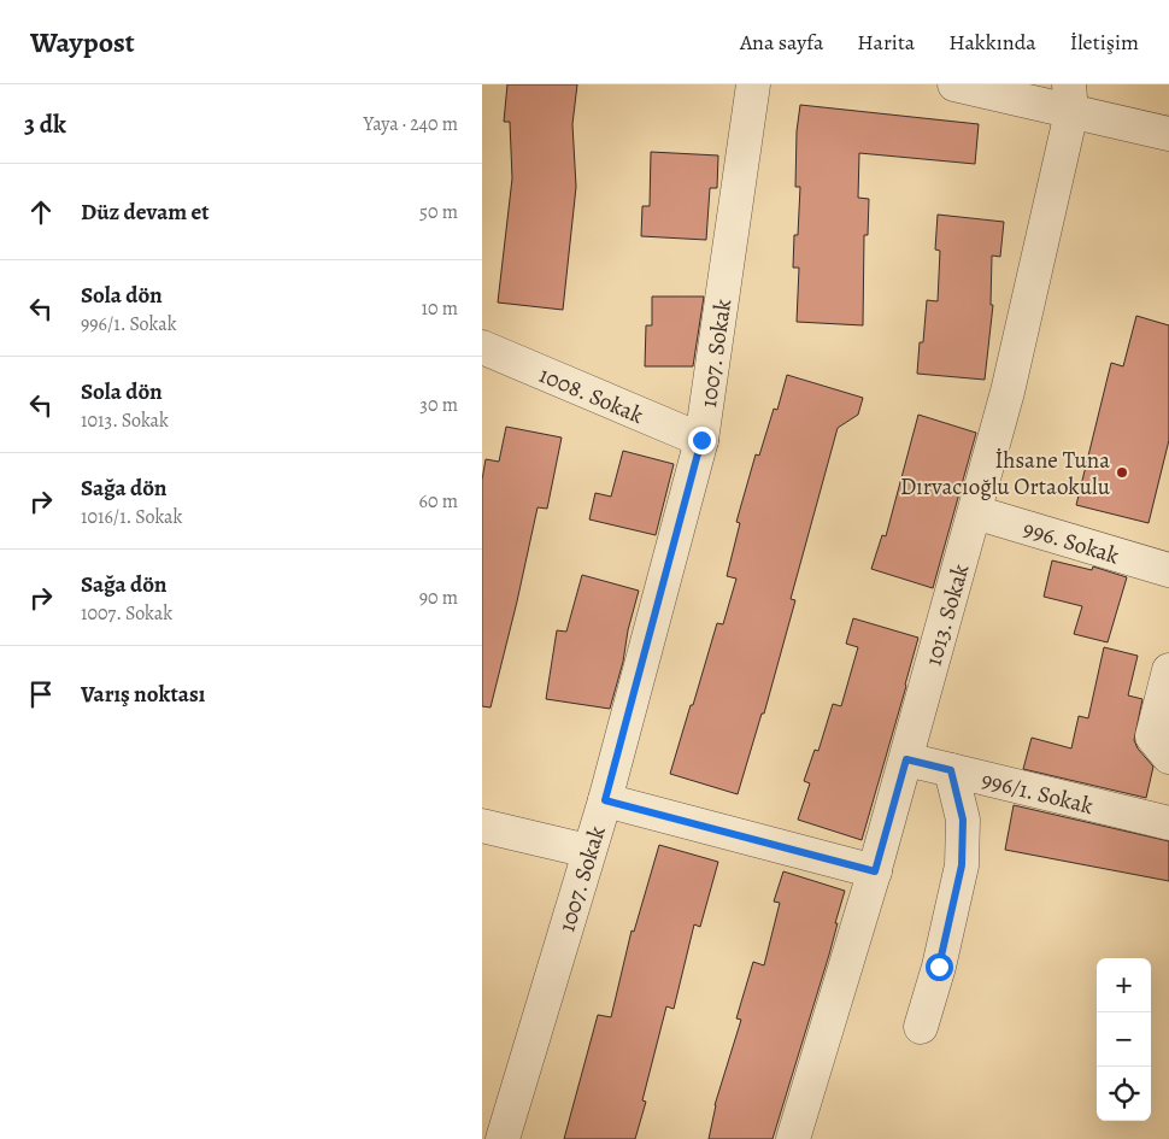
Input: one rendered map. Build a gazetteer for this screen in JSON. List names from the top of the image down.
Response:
{
  "streets": {
    "street": [
      "1007. Sokak",
      "1008. Sokak",
      "996. Sokak",
      "1013. Sokak",
      "996/1. Sokak"
    ]
  },
  "crossings": [
    ["1007. Sokak", "1008. Sokak"],
    ["996. Sokak", "1013. Sokak"],
    ["1013. Sokak", "996/1. Sokak"]
  ],
  "places": ["İhsane Tuna Dırvacıoğlu Ortaokulu"],
  "page": {
    "header": "Waypost",
    "nav": [
      "Ana sayfa",
      "Harita",
      "Hakkında",
      "İletişim"
    ],
    "heading": ["3 dk", "Yaya · 240 m"],
    "list": [
      ["Düz devam et", "50 m"],
      ["Sola dön", "996/1. Sokak", "10 m"],
      ["Sola dön", "1013. Sokak", "30 m"],
      ["Sağa dön", "1016/1. Sokak", "60 m"],
      ["Sağa dön", "1007. Sokak", "90 m"],
      "Varış noktası"
    ],
    "map_buttons": ["+", "−"]
  }
}
